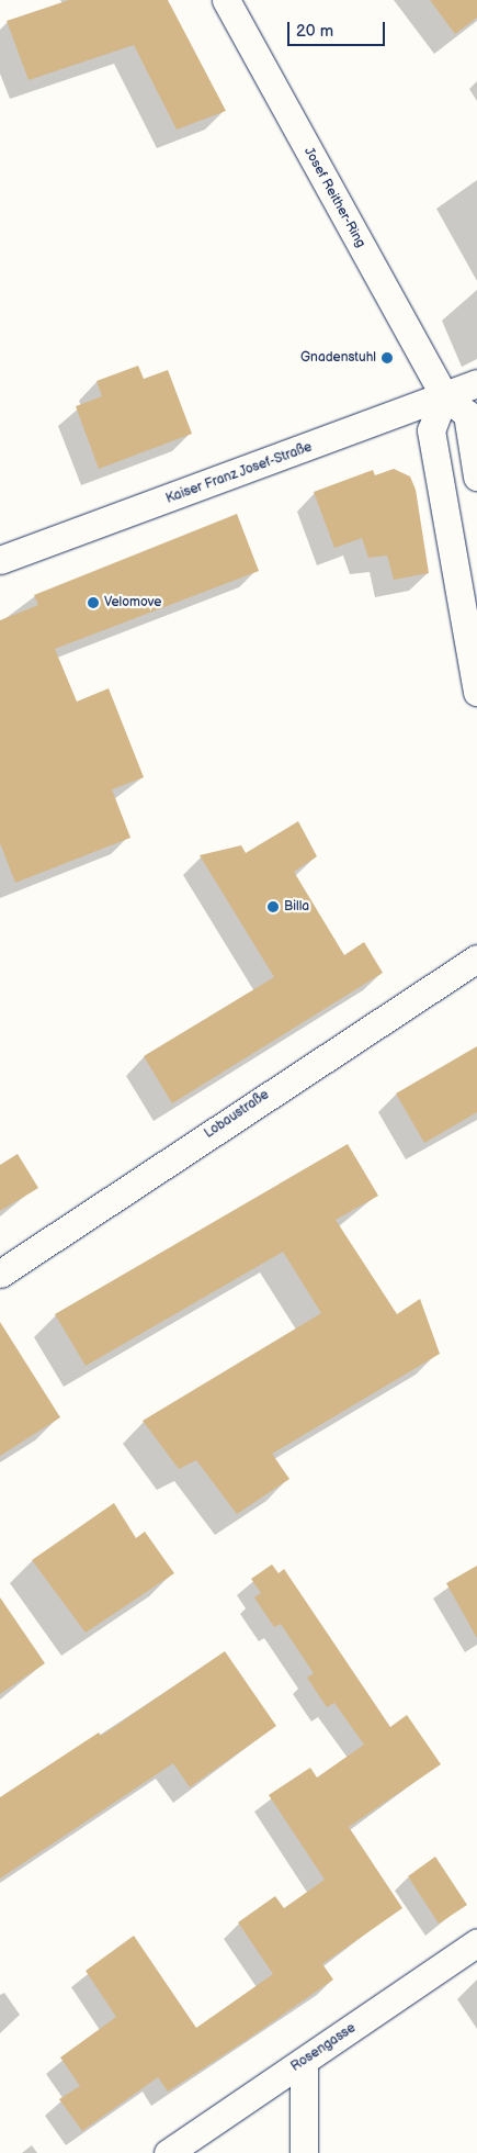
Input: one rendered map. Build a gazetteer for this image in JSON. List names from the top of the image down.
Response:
{
  "streets": {
    "street": [
      "Josef Reither-Ring",
      "Kaiser Franz Josef-Straße",
      "Lobaustraße",
      "Rosengasse"
    ]
  },
  "crossings": [
    ["Josef Reither-Ring", "Kaiser Franz Josef-Straße"]
  ],
  "places": ["Gnadenstuhl", "Velomove", "Billa"],
  "scale_bar": "20 m"
}
